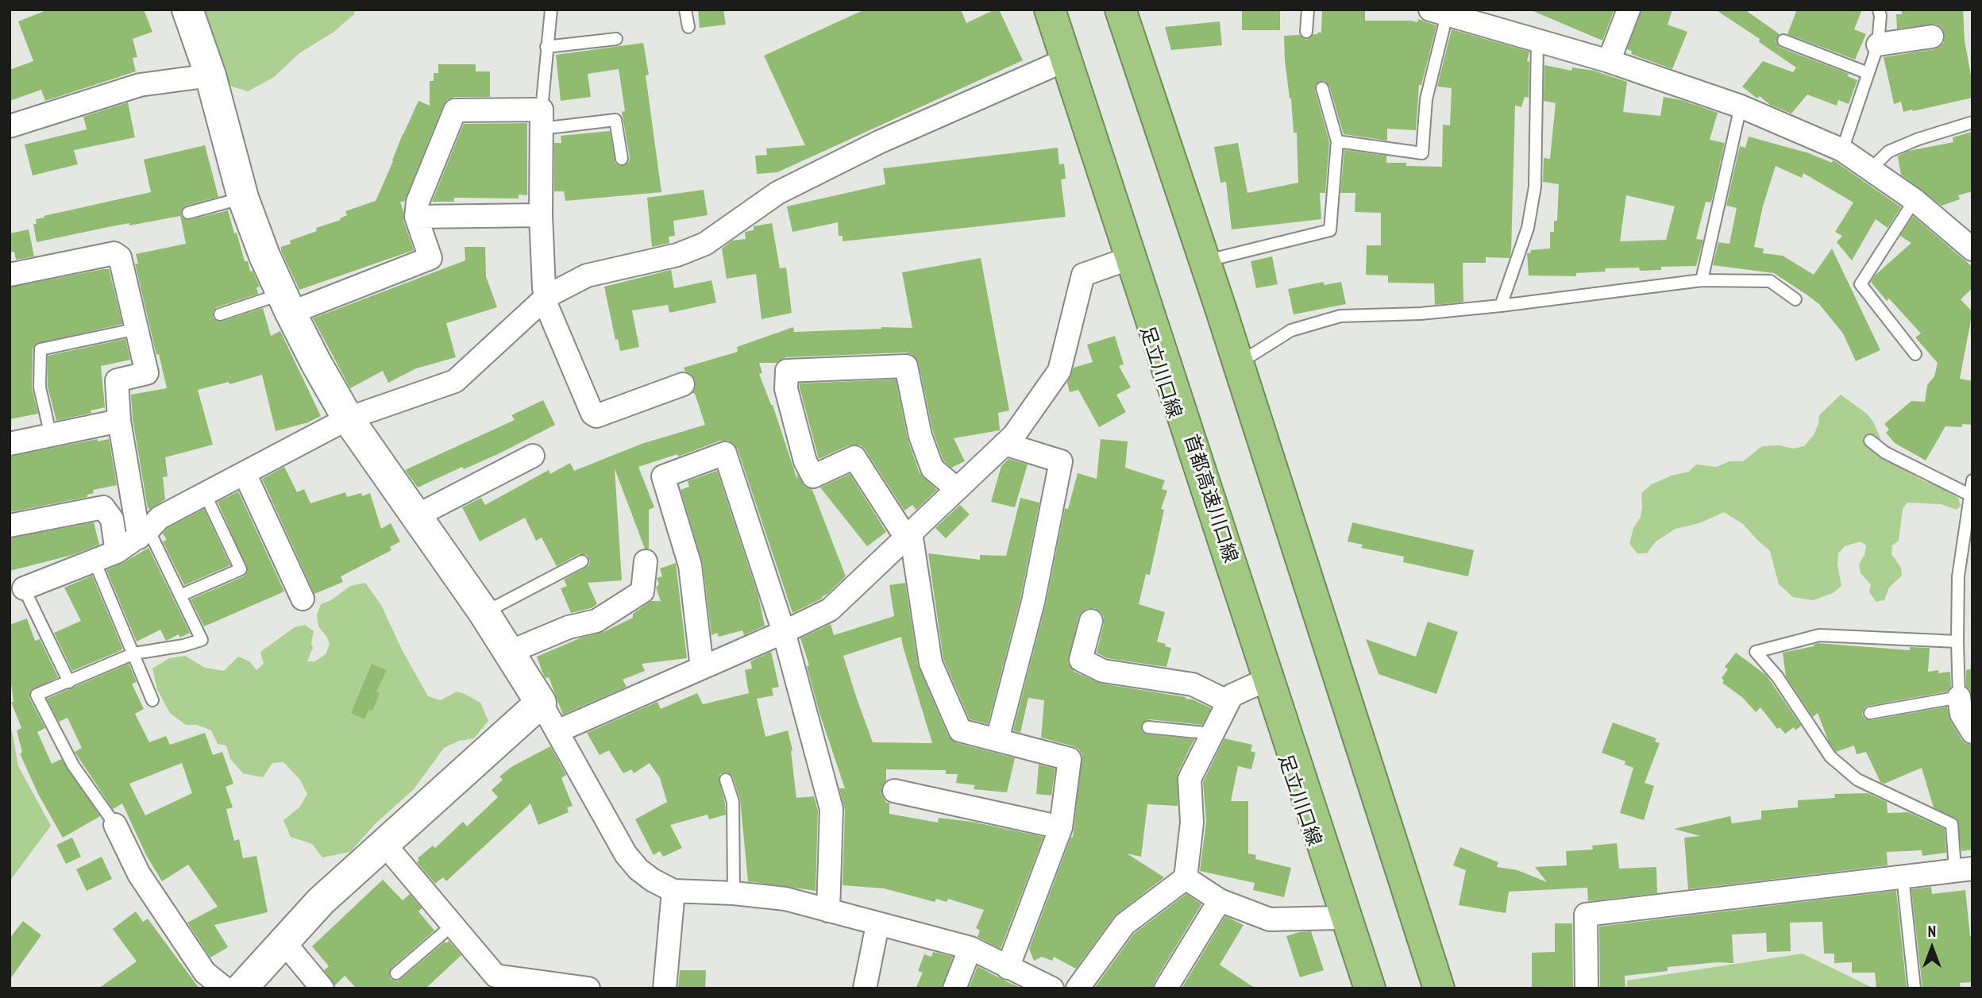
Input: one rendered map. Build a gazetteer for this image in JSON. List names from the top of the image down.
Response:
{
  "streets": {
    "highway": ["首都高速川口線"],
    "main road": ["足立川口線"]
  },
  "north": "top"
}
